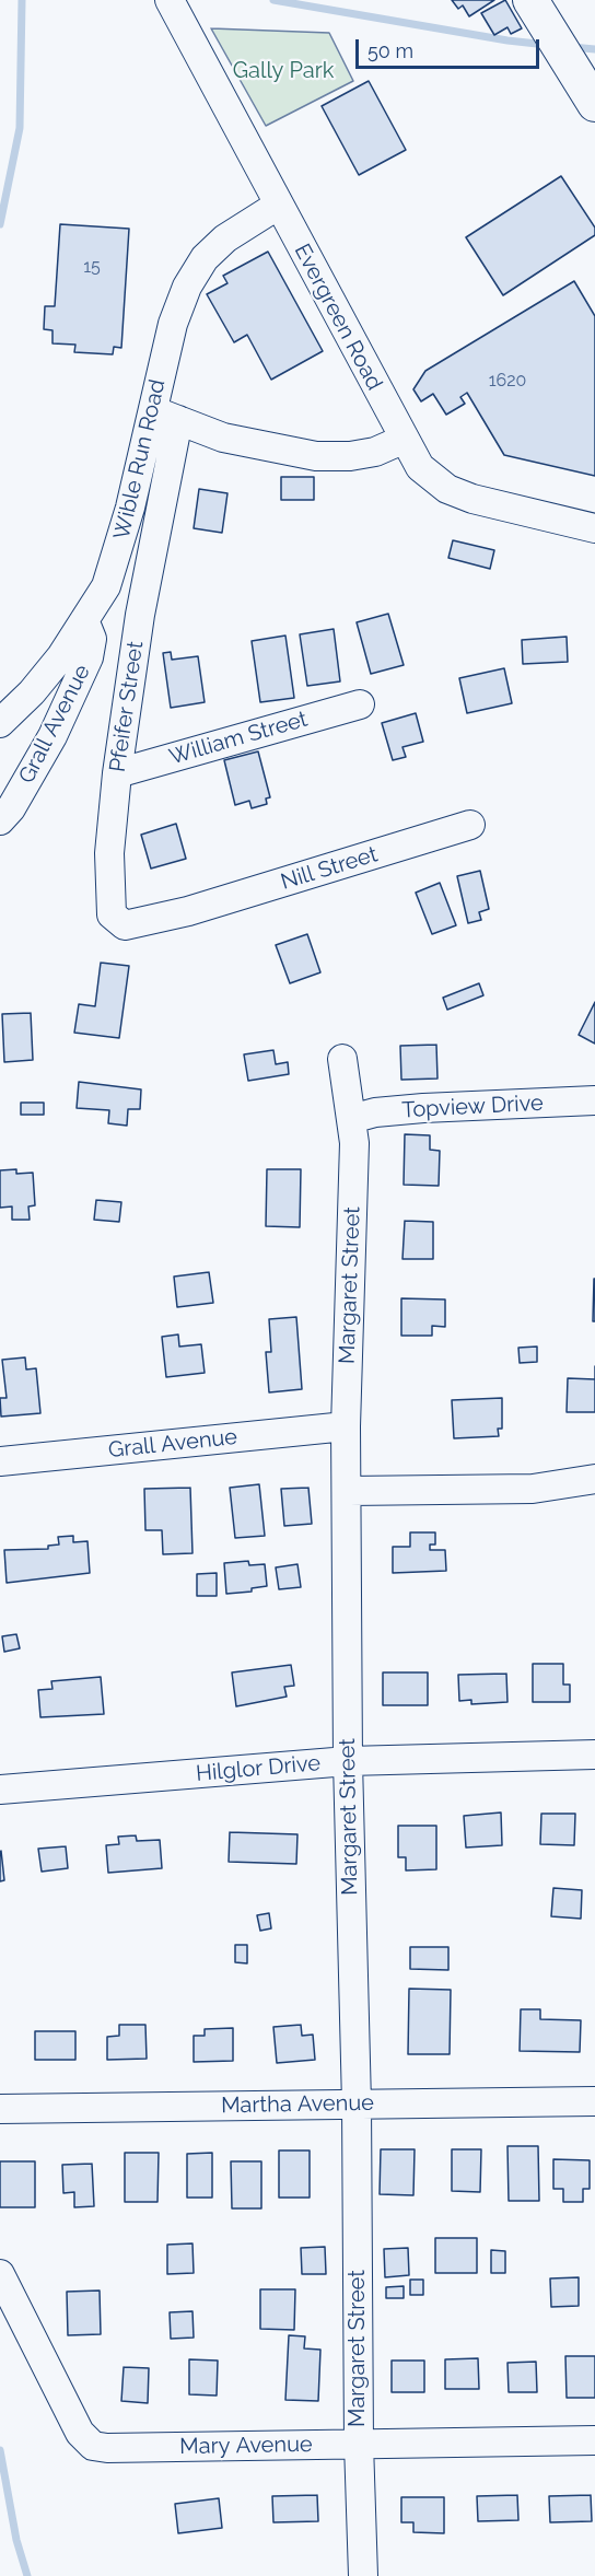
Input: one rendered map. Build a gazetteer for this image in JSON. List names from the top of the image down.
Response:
{
  "streets": {
    "street": [
      "Evergreen Road",
      "Wible Run Road",
      "Pfeifer Street",
      "Grall Avenue",
      "William Street",
      "Nill Street",
      "Topview Drive",
      "Margaret Street",
      "Hilglor Drive",
      "Martha Avenue",
      "Mary Avenue"
    ]
  },
  "crossings": [
    ["Evergreen Road", "Wible Run Road"],
    ["Wible Run Road", "Grall Avenue"],
    ["Pfeifer Street", "William Street"],
    ["Pfeifer Street", "Nill Street"],
    ["Grall Avenue", "Margaret Street"],
    ["Topview Drive", "Margaret Street"],
    ["Margaret Street", "Hilglor Drive"],
    ["Margaret Street", "Martha Avenue"],
    ["Margaret Street", "Mary Avenue"]
  ],
  "parks": ["Gally Park"],
  "house_numbers": ["15", "1620"],
  "scale_bar": "50 m"
}
